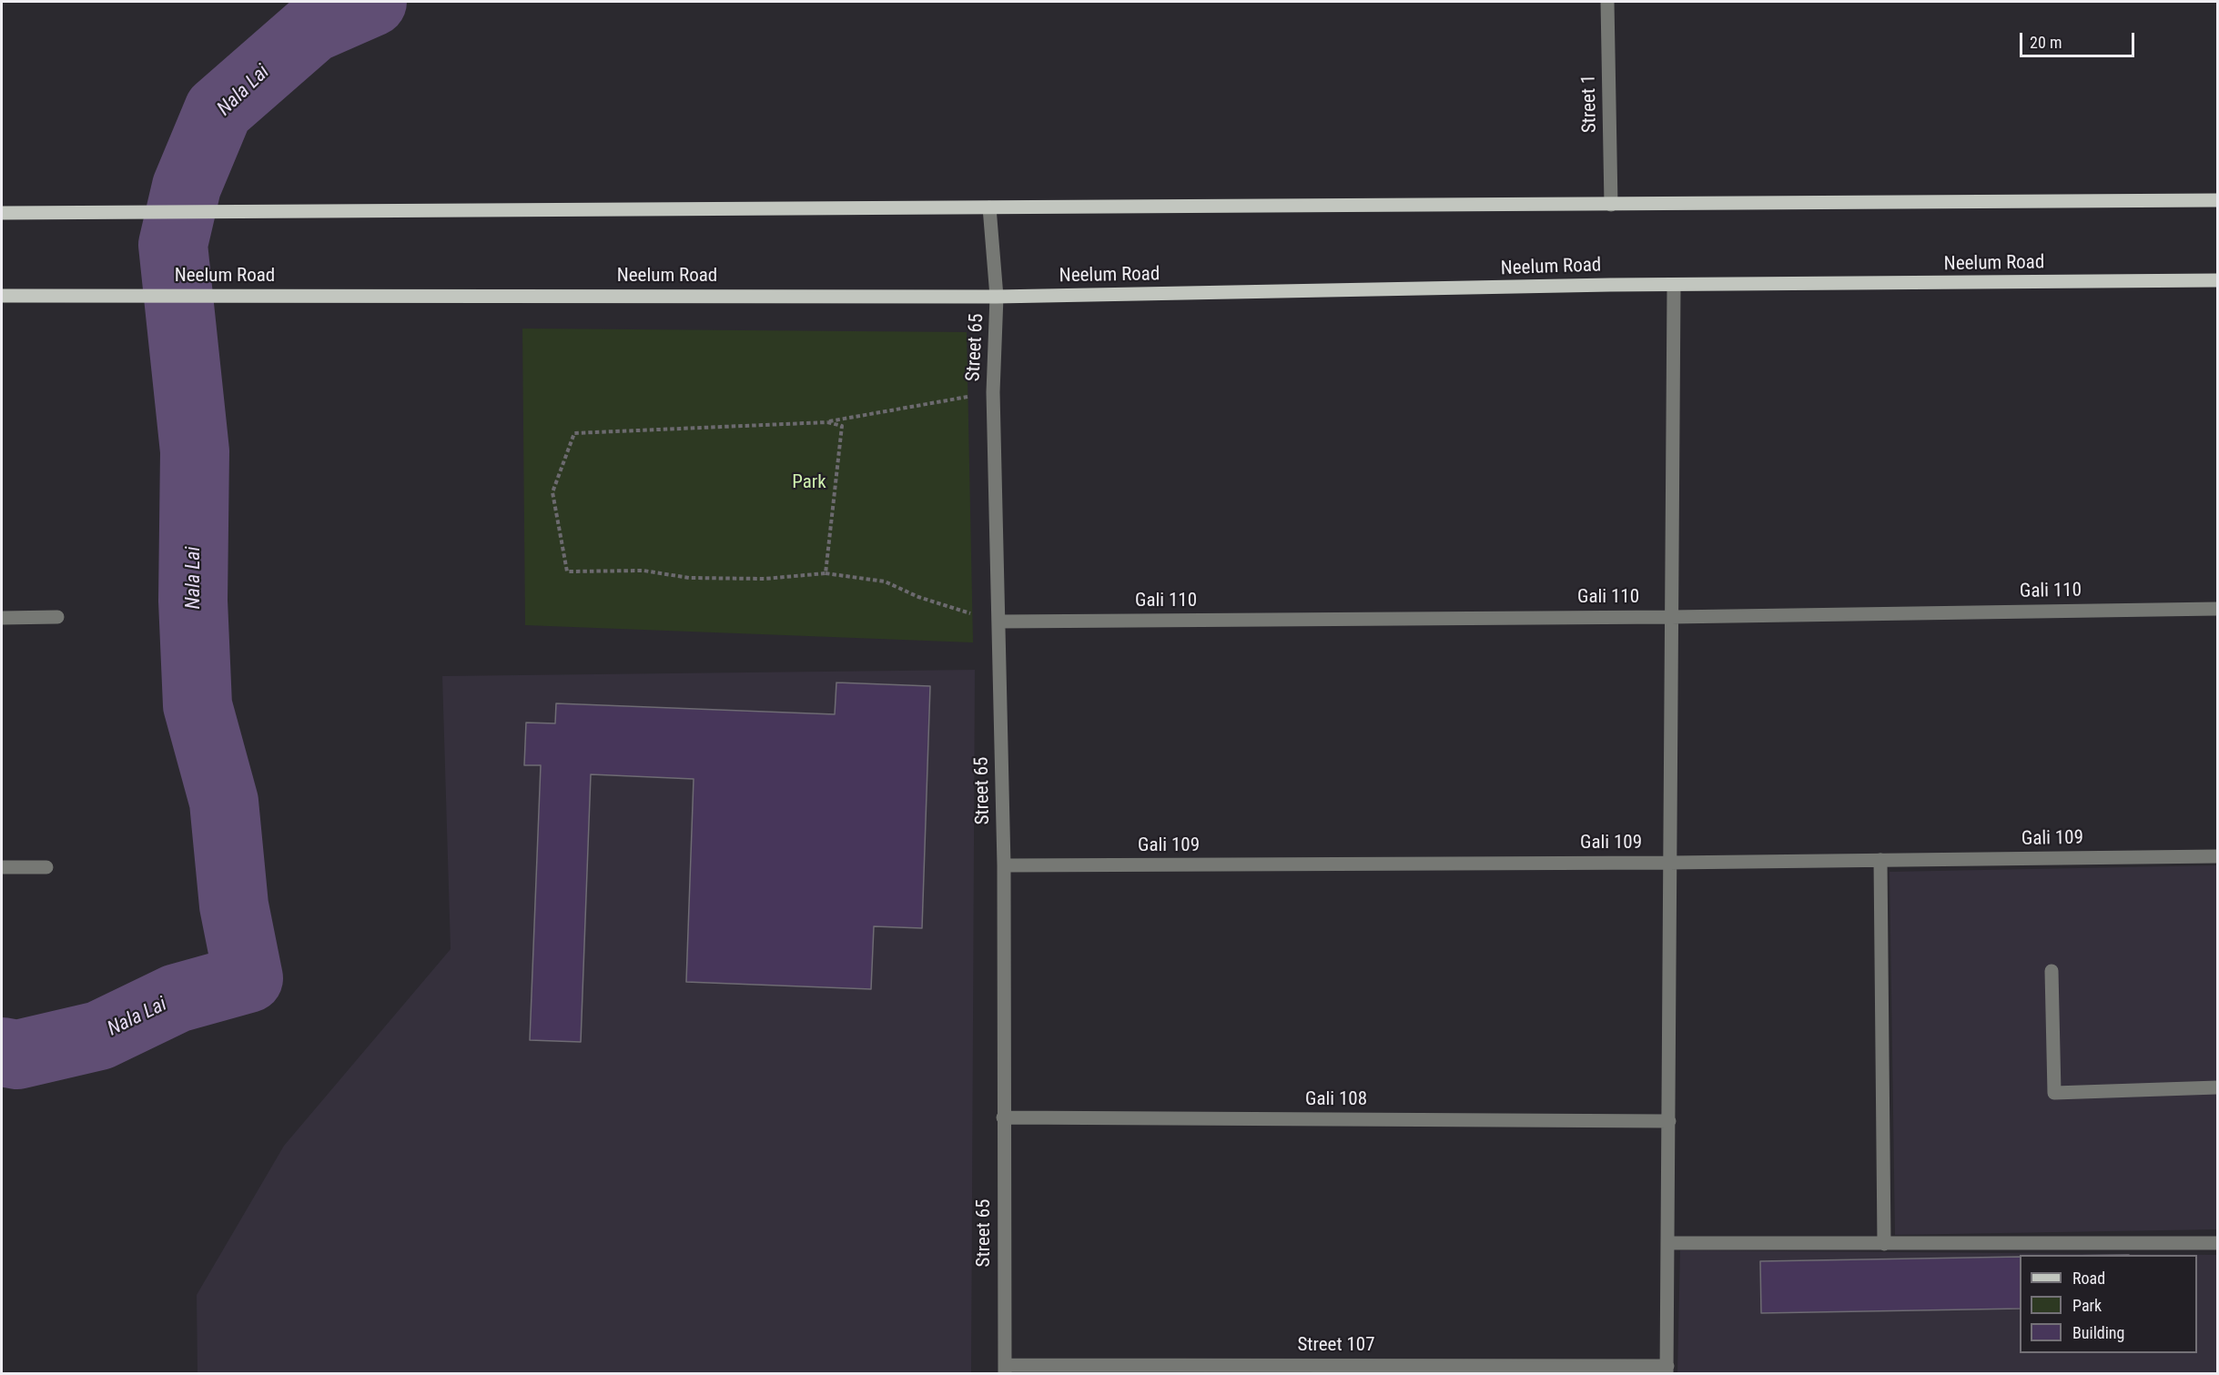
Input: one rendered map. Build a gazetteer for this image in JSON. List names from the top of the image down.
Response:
{
  "streets": {
    "main road": ["Neelum Road"],
    "street": [
      "Street 1",
      "Street 65",
      "Gali 110",
      "Gali 109",
      "Gali 108",
      "Street 107"
    ]
  },
  "crossings": [
    ["Neelum Road", "Street 65"],
    ["Street 65", "Gali 110"],
    ["Street 65", "Gali 109"],
    ["Street 65", "Gali 108"],
    ["Street 65", "Street 107"]
  ],
  "water": ["Nala Lai"],
  "parks": ["Park"],
  "legend": ["Road", "Park", "Building"],
  "scale_bar": "20 m"
}
